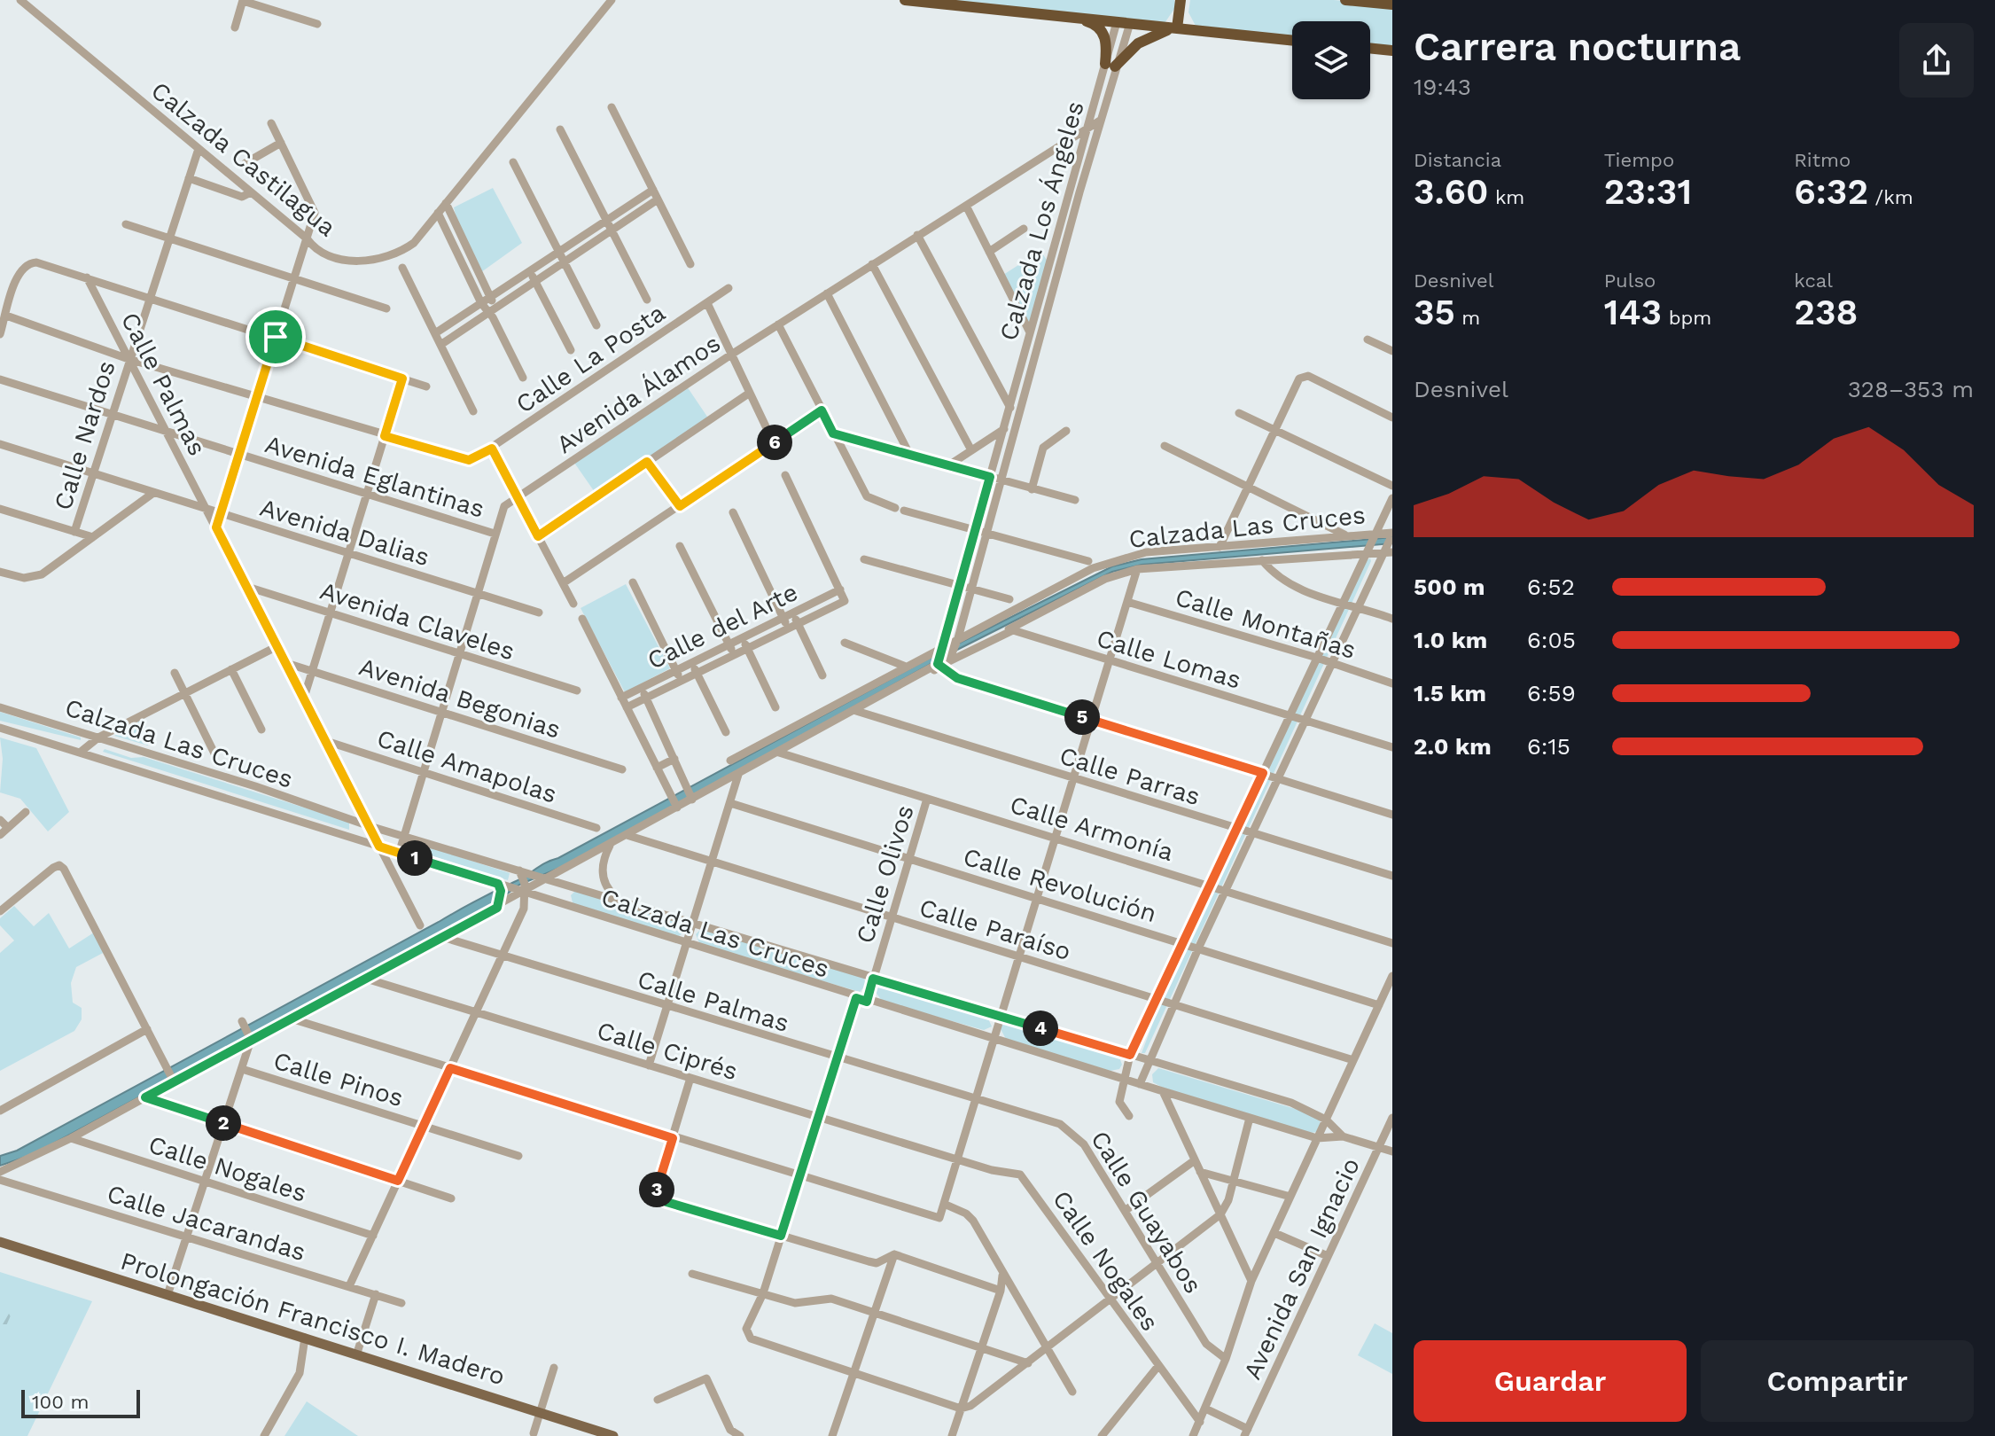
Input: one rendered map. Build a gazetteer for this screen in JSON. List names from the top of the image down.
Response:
{
  "streets": {
    "main road": ["Prolongación Francisco I. Madero"],
    "street": [
      "Calzada Castilagua",
      "Calzada Los Ángeles",
      "Calle La Posta",
      "Calle Palmas",
      "Avenida Álamos",
      "Calle Nardos",
      "Avenida Eglantinas",
      "Calzada Las Cruces",
      "Avenida Dalias",
      "Avenida Claveles",
      "Calle Montañas",
      "Calle del Arte",
      "Calle Lomas",
      "Avenida Begonias",
      "Calle Amapolas",
      "Calle Parras",
      "Calle Armonía",
      "Calle Olivos",
      "Calle Revolución",
      "Calle Paraíso",
      "Calle Ciprés",
      "Calle Pinos",
      "Calle Nogales",
      "Calle Guayabos",
      "Calle Jacarandas",
      "Avenida San Ignacio"
    ]
  },
  "crossings": [
    ["Calzada Castilagua", "Calle Nardos"],
    ["Calzada Los Ángeles", "Avenida Álamos"],
    ["Calzada Los Ángeles", "Calzada Las Cruces"],
    ["Calle Palmas", "Calle Nardos"],
    ["Calle Palmas", "Avenida Eglantinas"],
    ["Calle Palmas", "Calzada Las Cruces"],
    ["Calle Palmas", "Avenida Dalias"],
    ["Calle Palmas", "Avenida Claveles"],
    ["Calle Palmas", "Avenida Begonias"],
    ["Calle Palmas", "Calle Amapolas"],
    ["Calle Palmas", "Calle Guayabos"],
    ["Avenida Álamos", "Avenida Eglantinas"],
    ["Avenida Álamos", "Calzada Las Cruces"],
    ["Avenida Álamos", "Avenida Dalias"],
    ["Avenida Álamos", "Avenida Claveles"],
    ["Avenida Álamos", "Avenida Begonias"],
    ["Avenida Álamos", "Calle Amapolas"],
    ["Calle Nardos", "Avenida Eglantinas"],
    ["Calle Nardos", "Avenida Dalias"],
    ["Calzada Las Cruces", "Calle Lomas"],
    ["Calzada Las Cruces", "Calle Parras"],
    ["Calzada Las Cruces", "Calle Armonía"],
    ["Calzada Las Cruces", "Calle Olivos"],
    ["Calzada Las Cruces", "Calle Paraíso"],
    ["Calzada Las Cruces", "Calle Ciprés"],
    ["Calzada Las Cruces", "Calle Nogales"],
    ["Calzada Las Cruces", "Calle Jacarandas"],
    ["Calzada Las Cruces", "Avenida San Ignacio"],
    ["Calle Armonía", "Calle Olivos"],
    ["Calle Olivos", "Calle Revolución"],
    ["Calle Olivos", "Calle Paraíso"],
    ["Calle Ciprés", "Calle Nogales"]
  ],
  "scale_bar": "100 m",
  "page": {
    "heading": ["Carrera nocturna", "19:43"],
    "stats": [
      ["Distancia", "3.60 km"],
      ["Tiempo", "23:31"],
      ["Ritmo", "6:32 /km"],
      ["Desnivel", "35 m"],
      ["Pulso", "143 bpm"],
      ["kcal", "238"]
    ],
    "chart": ["Desnivel", "328–353 m"],
    "pins": [
      "6",
      "5",
      "1",
      "4",
      "2",
      "3"
    ],
    "list": [
      {
        "name": "500 m",
        "note": "6:52"
      },
      {
        "name": "1.0 km",
        "note": "6:05"
      },
      {
        "name": "1.5 km",
        "note": "6:59"
      },
      {
        "name": "2.0 km",
        "note": "6:15"
      }
    ],
    "buttons": ["Guardar", "Compartir"],
    "scale": "100 m"
  }
}
